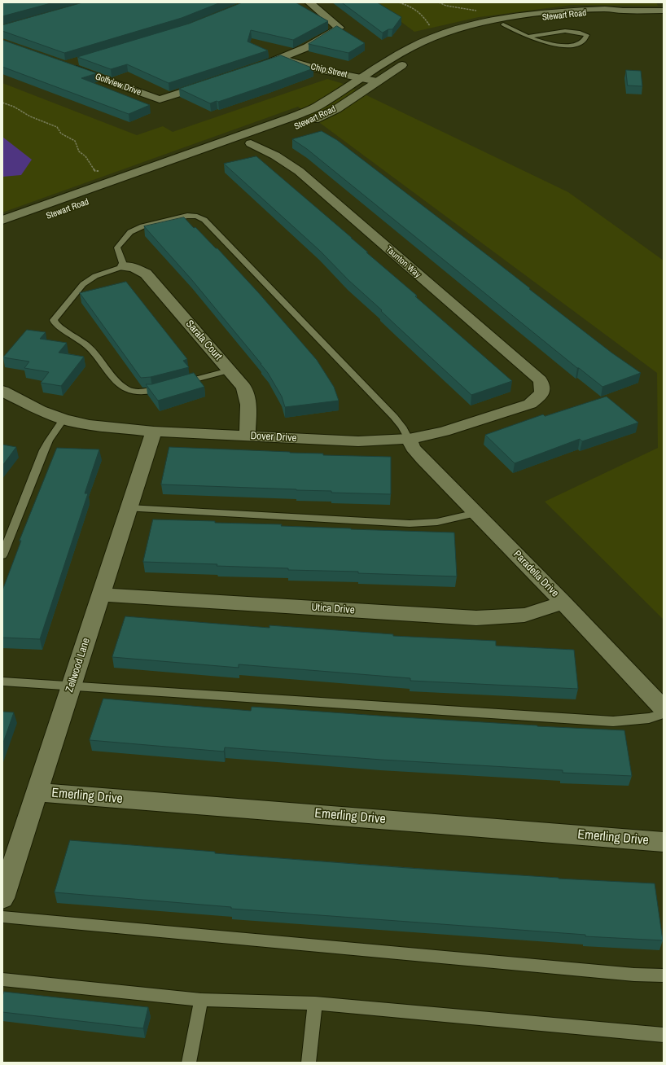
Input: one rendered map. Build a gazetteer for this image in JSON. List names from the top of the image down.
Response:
{
  "streets": {
    "street": [
      "Stewart Road",
      "Chip Street",
      "Golfview Drive",
      "Taunton Way",
      "Sarala Court",
      "Dover Drive",
      "Paradella Drive",
      "Utica Drive",
      "Zellwood Lane",
      "Emerling Drive"
    ]
  },
  "crossings": [
    ["Stewart Road", "Chip Street"],
    ["Taunton Way", "Dover Drive"],
    ["Sarala Court", "Dover Drive"],
    ["Dover Drive", "Paradella Drive"],
    ["Dover Drive", "Zellwood Lane"],
    ["Paradella Drive", "Utica Drive"],
    ["Utica Drive", "Zellwood Lane"],
    ["Zellwood Lane", "Emerling Drive"]
  ]
}
